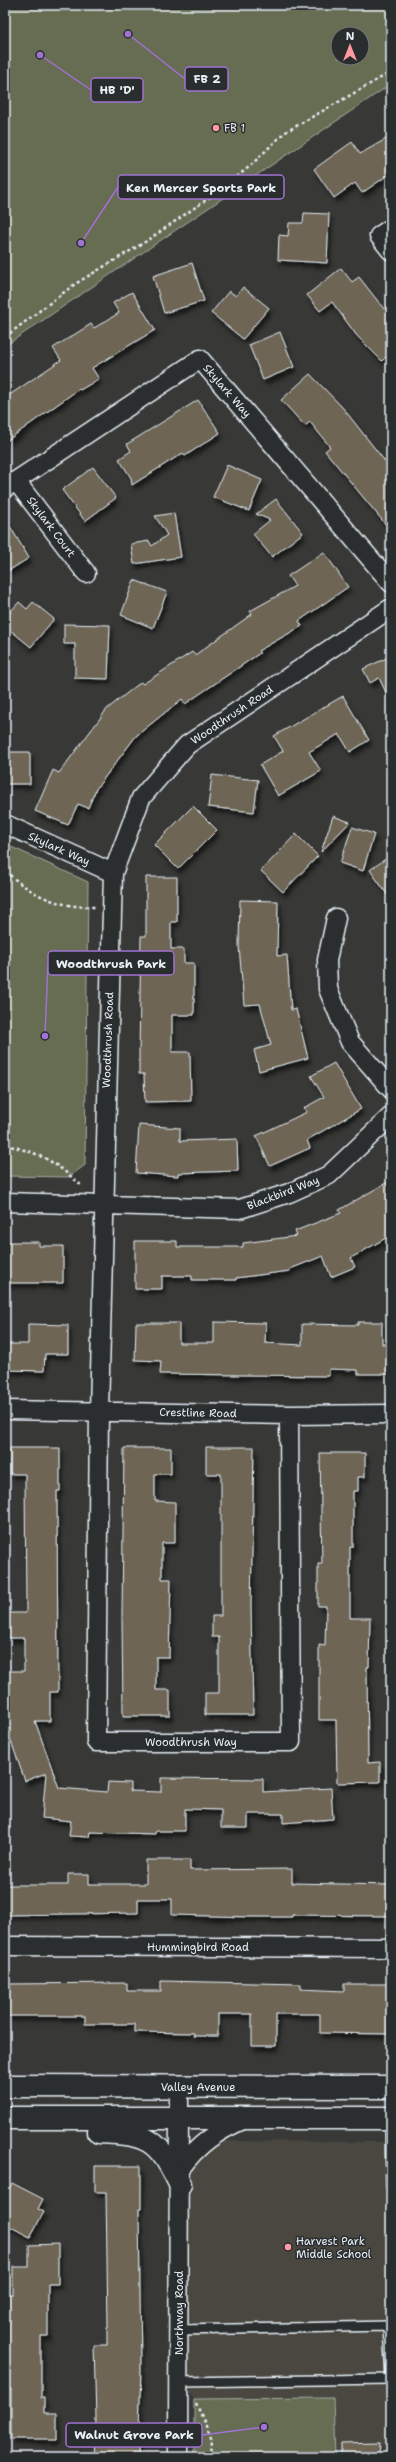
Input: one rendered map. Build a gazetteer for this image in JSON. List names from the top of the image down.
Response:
{
  "streets": {
    "main road": ["Valley Avenue"],
    "street": [
      "Skylark Way",
      "Skylark Court",
      "Woodthrush Road",
      "Blackbird Way",
      "Crestline Road",
      "Woodthrush Way",
      "Hummingbird Road",
      "Northway Road"
    ]
  },
  "crossings": [
    ["Skylark Way", "Skylark Court"],
    ["Skylark Way", "Woodthrush Road"],
    ["Woodthrush Road", "Blackbird Way"],
    ["Woodthrush Road", "Crestline Road"],
    ["Woodthrush Road", "Woodthrush Way"],
    ["Crestline Road", "Woodthrush Way"],
    ["Valley Avenue", "Northway Road"]
  ],
  "places": [
    "FB 2",
    "HB 'D'",
    "FB 1",
    "Ken Mercer Sports Park",
    "Woodthrush Park",
    "Harvest Park Middle School",
    "Walnut Grove Park"
  ],
  "north": "top"
}
